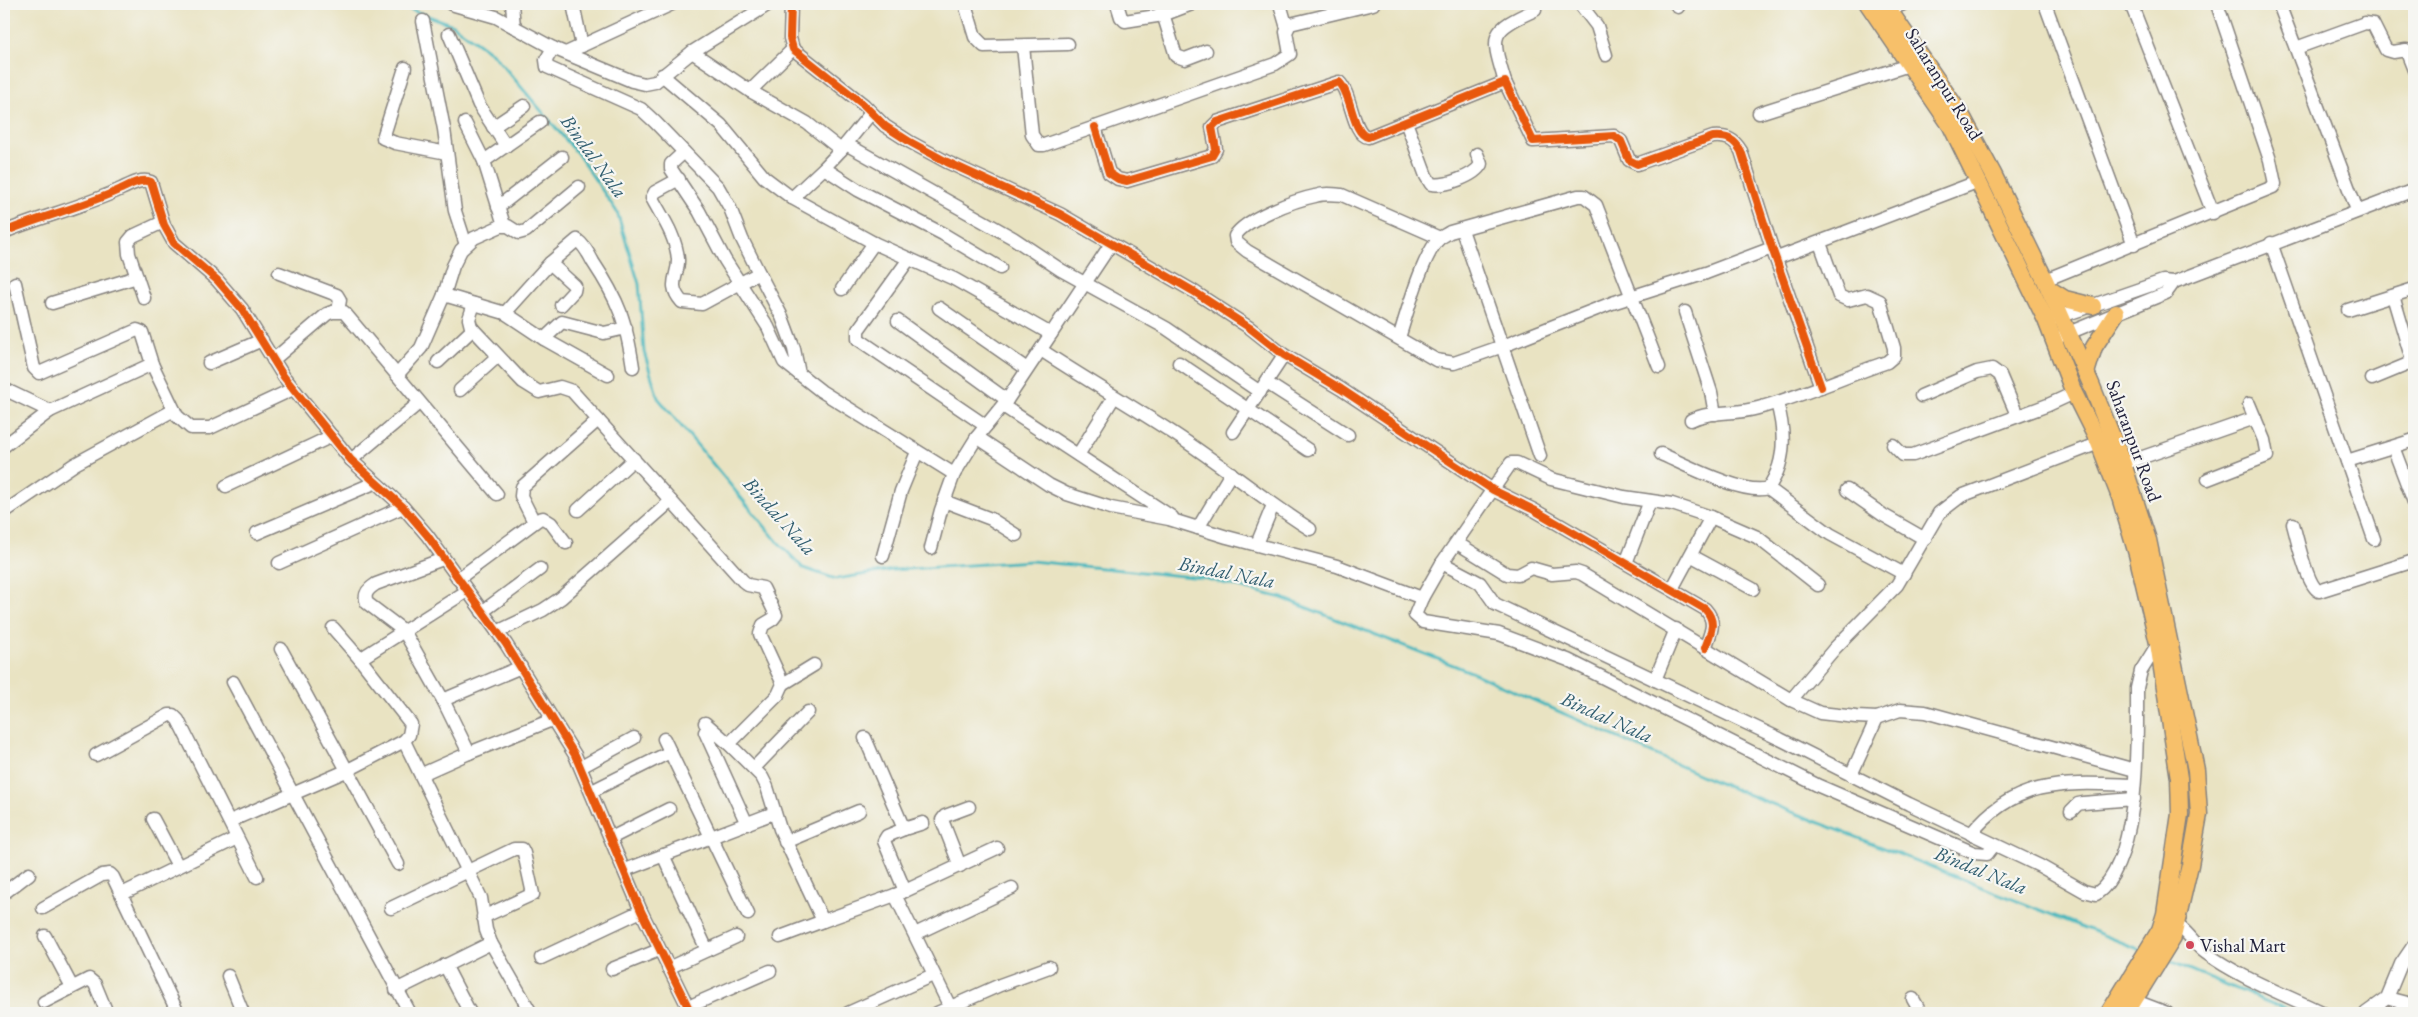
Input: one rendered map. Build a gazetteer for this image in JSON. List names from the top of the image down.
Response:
{
  "streets": {
    "main road": ["Saharanpur Road"]
  },
  "water": ["Bindal Nala"],
  "places": ["Vishal Mart"]
}
